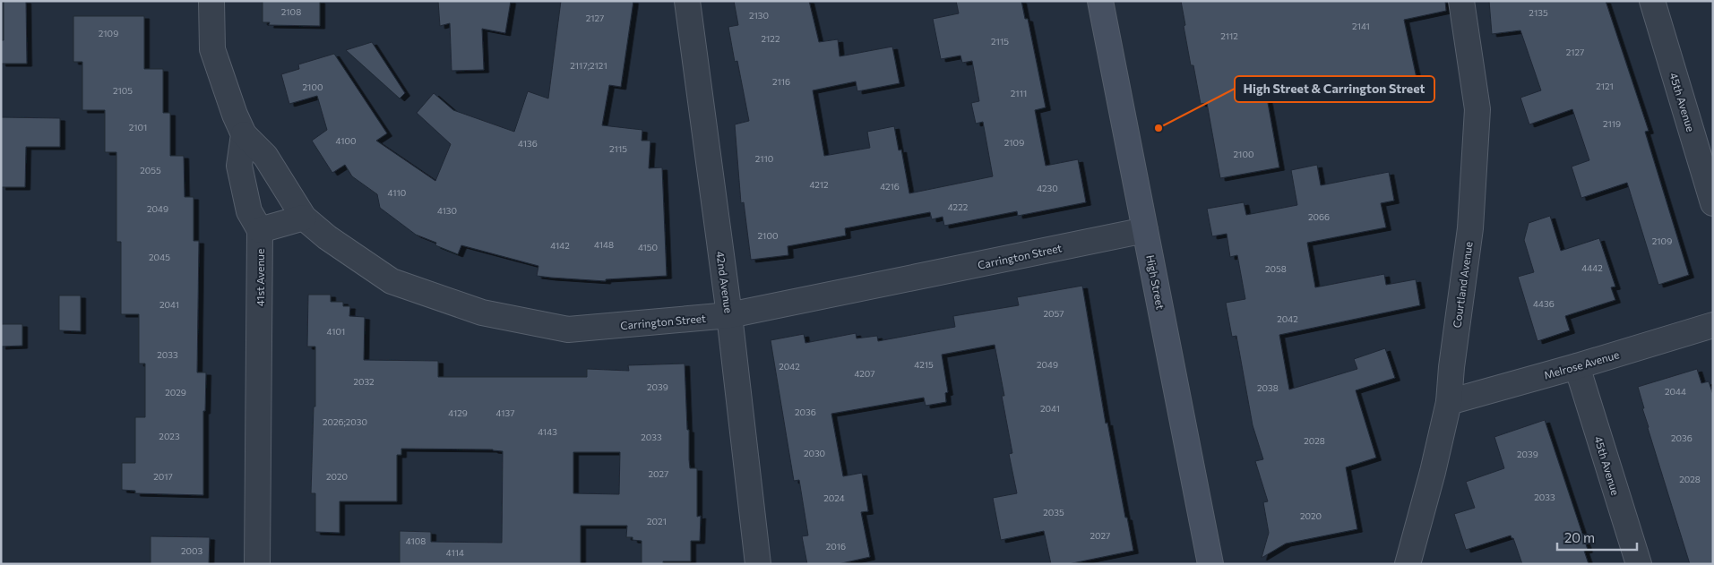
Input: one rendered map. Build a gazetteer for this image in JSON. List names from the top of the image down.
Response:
{
  "streets": {
    "main road": ["High Street"],
    "street": [
      "45th Avenue",
      "Carrington Street",
      "41st Avenue",
      "42nd Avenue",
      "Courtland Avenue",
      "Melrose Avenue"
    ]
  },
  "crossings": [
    ["45th Avenue", "Melrose Avenue"],
    ["Carrington Street", "41st Avenue"],
    ["Carrington Street", "42nd Avenue"],
    ["Carrington Street", "High Street"],
    ["Courtland Avenue", "Melrose Avenue"]
  ],
  "places": ["High Street & Carrington Street"],
  "house_numbers": [
    "2108",
    "2135",
    "2130",
    "2127",
    "2141",
    "2109",
    "2112",
    "2122",
    "2115",
    "2127",
    "2117;2121",
    "2116",
    "2121",
    "2100",
    "2105",
    "2111",
    "2119",
    "2101",
    "4100",
    "2109",
    "4136",
    "2115",
    "2100",
    "2110",
    "2055",
    "4212",
    "4216",
    "4230",
    "4110",
    "4222",
    "2049",
    "4130",
    "2066",
    "2100",
    "2109",
    "4148",
    "4142",
    "4150",
    "2045",
    "4442",
    "2058",
    "4436",
    "2041",
    "2057",
    "2042",
    "4101",
    "2033",
    "4215",
    "2049",
    "2042",
    "4207",
    "2032",
    "2039",
    "2038",
    "2044",
    "2029",
    "2041",
    "2036",
    "4129",
    "4137",
    "2026;2030",
    "4143",
    "2023",
    "2033",
    "2036",
    "2028",
    "2030",
    "2039",
    "2027",
    "2017",
    "2020",
    "2028",
    "2033",
    "2024",
    "2035",
    "2020",
    "2021",
    "2027",
    "4108",
    "2016",
    "2003",
    "4114"
  ],
  "scale_bar": "20 m"
}
